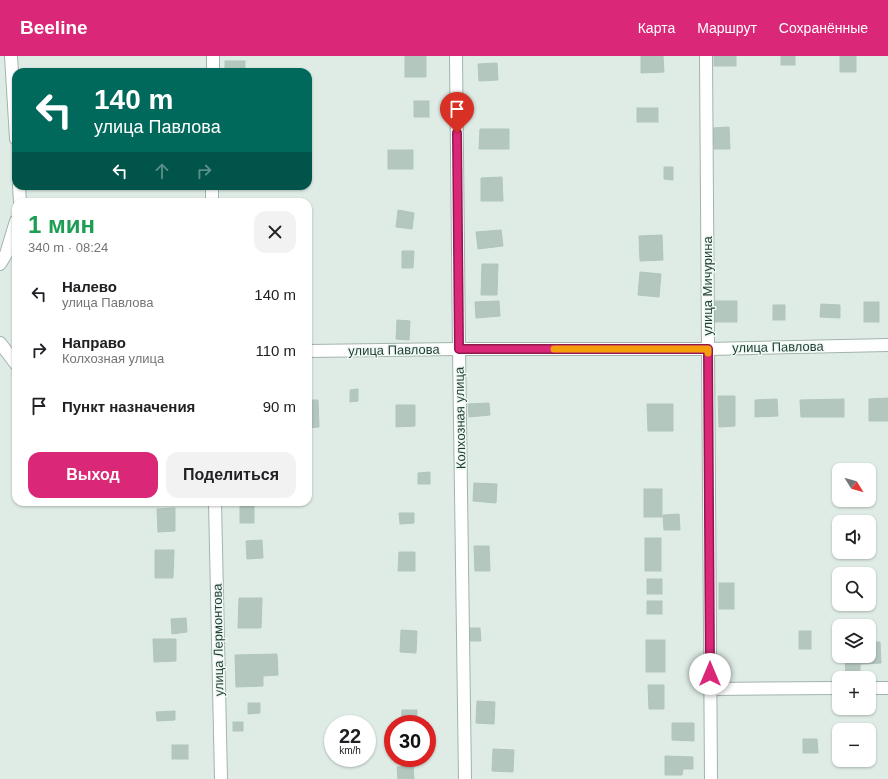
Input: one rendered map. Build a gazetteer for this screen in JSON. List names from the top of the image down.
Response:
{
  "streets": {
    "street": [
      "улица Мичурина",
      "улица Павлова",
      "Колхозная улица",
      "улица Лермонтова"
    ]
  },
  "crossings": [
    ["улица Мичурина", "улица Павлова"],
    ["улица Павлова", "Колхозная улица"]
  ],
  "north": "bottom right",
  "page": {
    "header": "Beeline",
    "nav": ["Карта", "Маршрут", "Сохранённые"],
    "turn": ["140 m", "улица Павлова"],
    "heading": ["1 мин", "340 m · 08:24"],
    "list": [
      {
        "name": "Налево",
        "note": "улица Павлова",
        "value": "140 m"
      },
      {
        "name": "Направо",
        "note": "Колхозная улица",
        "value": "110 m"
      },
      {
        "name": "Пункт назначения",
        "value": "90 m"
      }
    ],
    "buttons": ["Выход", "Поделиться"],
    "map_buttons": ["+", "−"],
    "speed": "22 km/h",
    "limit": "30"
  }
}
